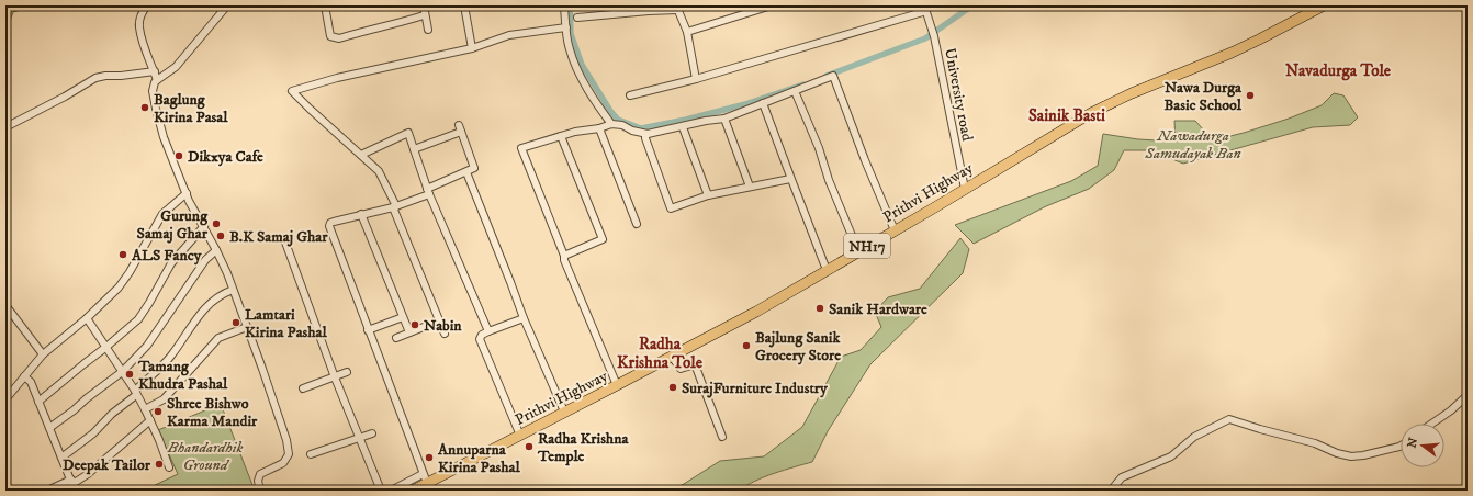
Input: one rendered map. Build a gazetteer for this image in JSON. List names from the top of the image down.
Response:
{
  "streets": {
    "highway": ["Prithvi Highway", "NH17"],
    "street": ["University road"]
  },
  "crossings": [
    ["University road", "Prithvi Highway"]
  ],
  "districts": ["Navadurga Tole", "Sainik Basti", "Radha Krishna Tole"],
  "parks": ["Nawadurga Samudayak Ban", "Bhandardhik Ground"],
  "places": [
    "Nawa Durga Basic School",
    "Baglung Kirina Pasal",
    "Dikxya Cafe",
    "Gurung Samaj Ghar",
    "B.K Samaj Ghar",
    "ALS Fancy",
    "Sanik Hardware",
    "Lamtari Kirina Pashal",
    "Nabin",
    "Bajlung Sanik Grocery Store",
    "Tamang Khudra Pashal",
    "SurajFurniture Industry",
    "Shree Bishwo Karma Mandir",
    "Radha Krishna Temple",
    "Annuparna Kirina Pashal",
    "Deepak Tailor"
  ],
  "north": "left"
}
